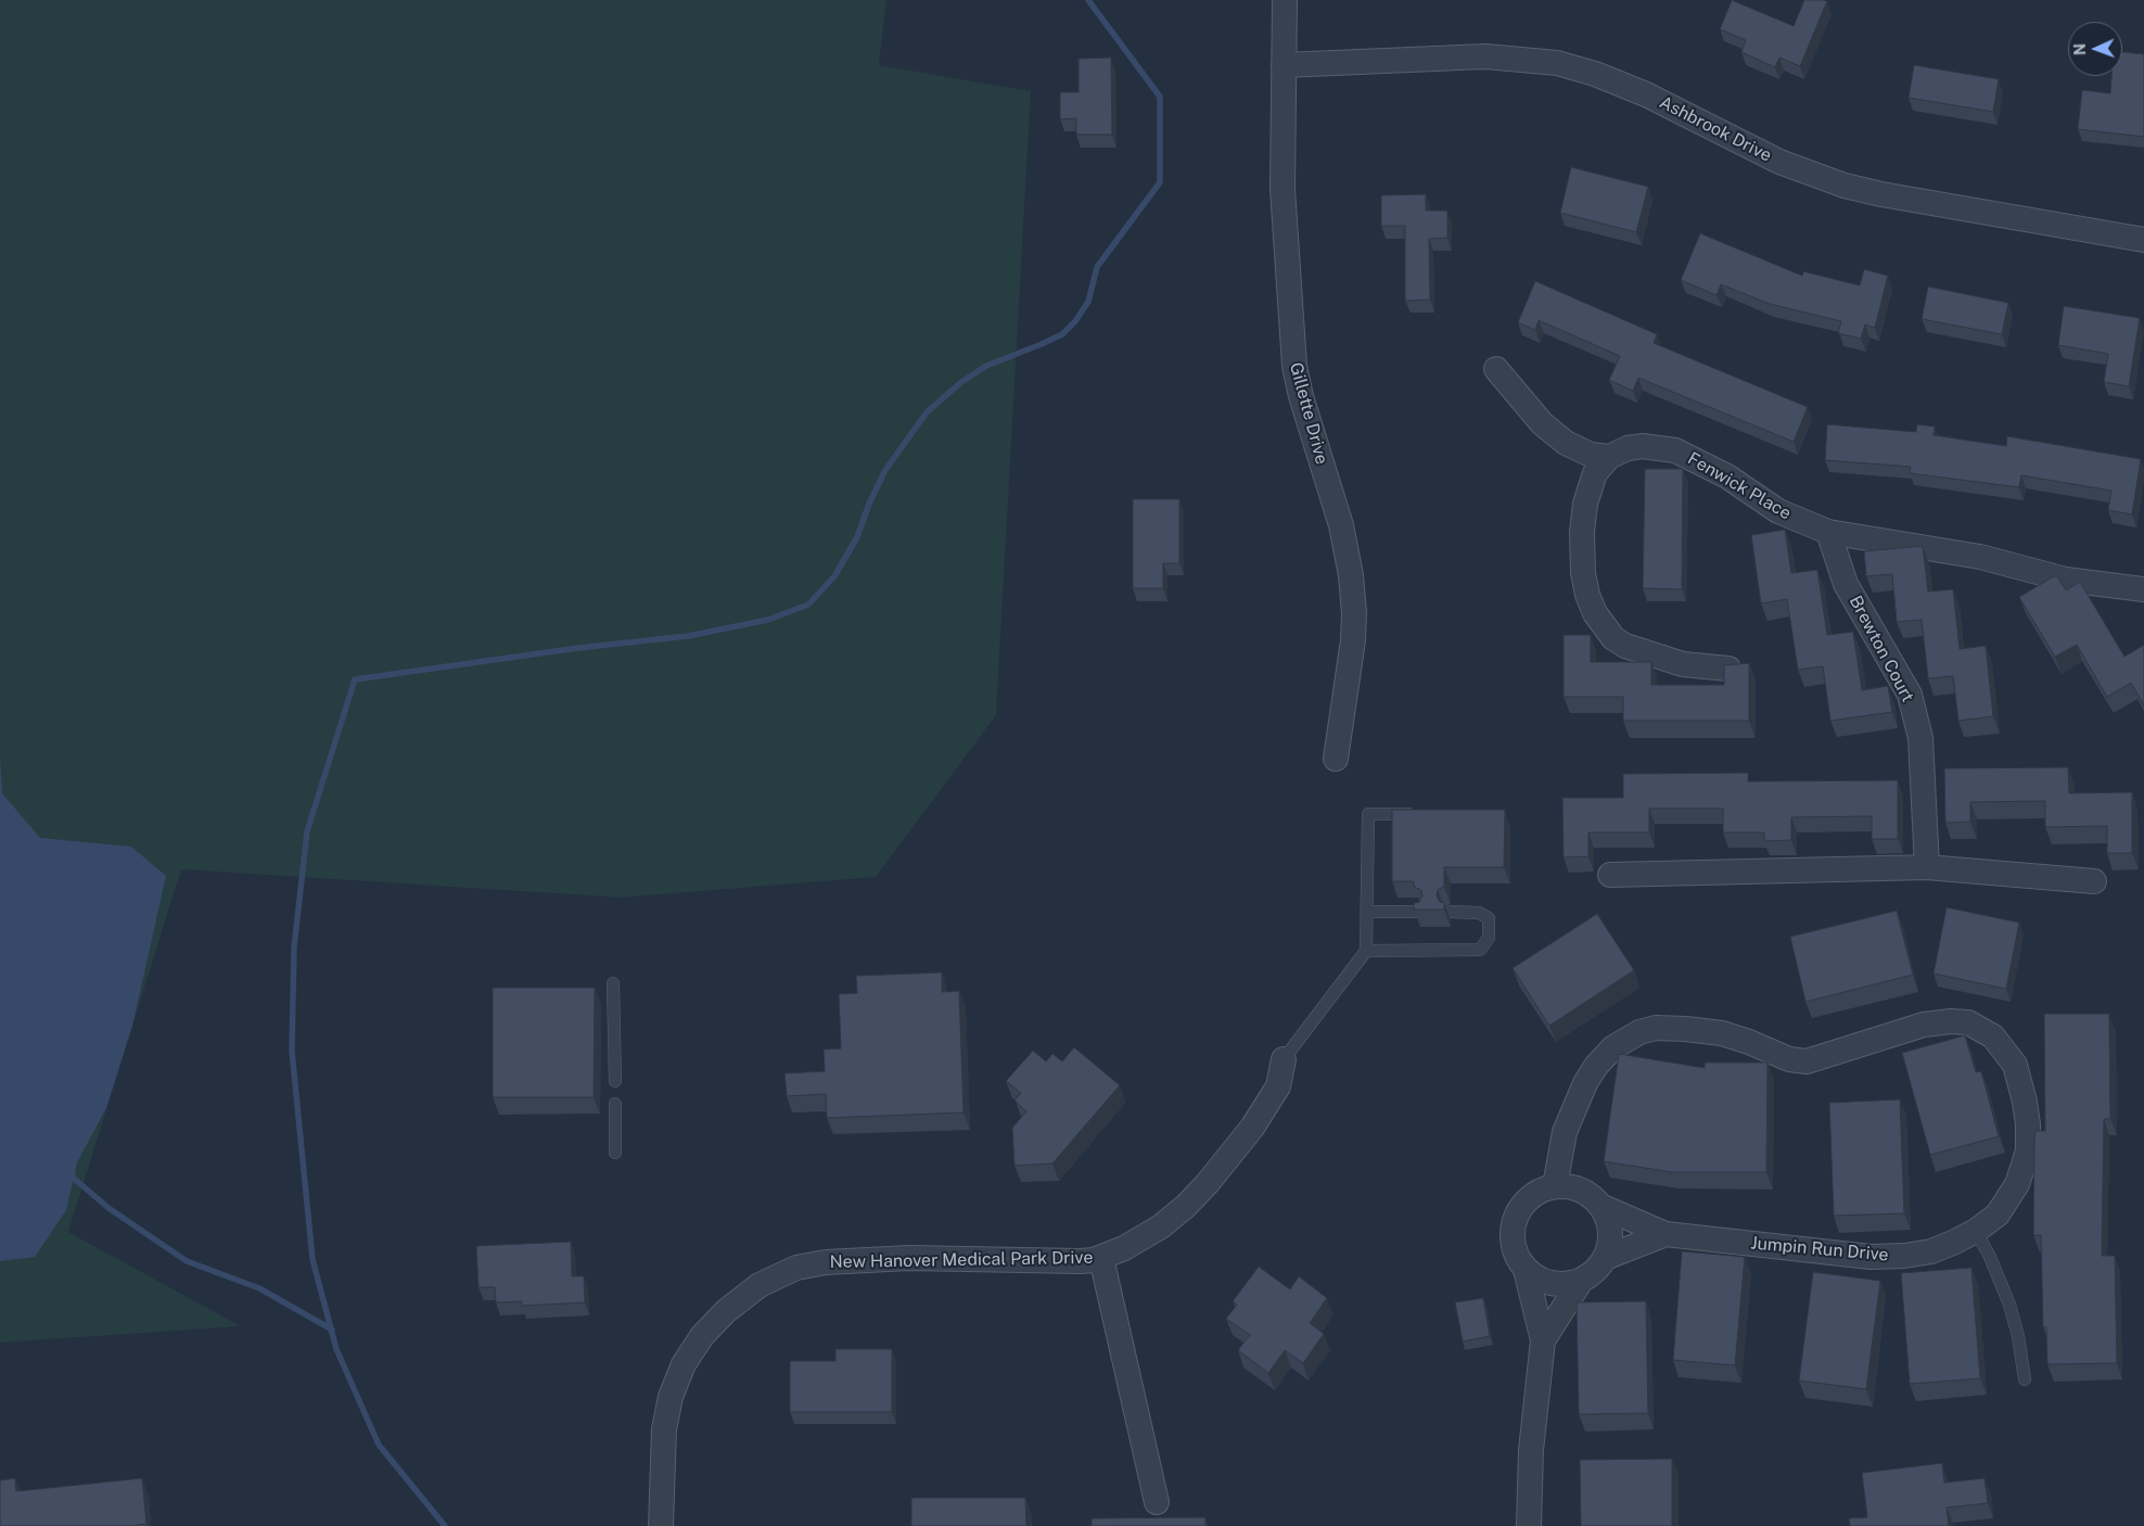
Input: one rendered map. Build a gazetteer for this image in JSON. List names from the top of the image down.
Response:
{
  "streets": {
    "street": [
      "Ashbrook Drive",
      "Gillette Drive",
      "Fenwick Place",
      "Brewton Court",
      "Jumpin Run Drive",
      "New Hanover Medical Park Drive"
    ]
  },
  "crossings": [
    ["Ashbrook Drive", "Gillette Drive"],
    ["Fenwick Place", "Brewton Court"]
  ],
  "north": "left"
}
